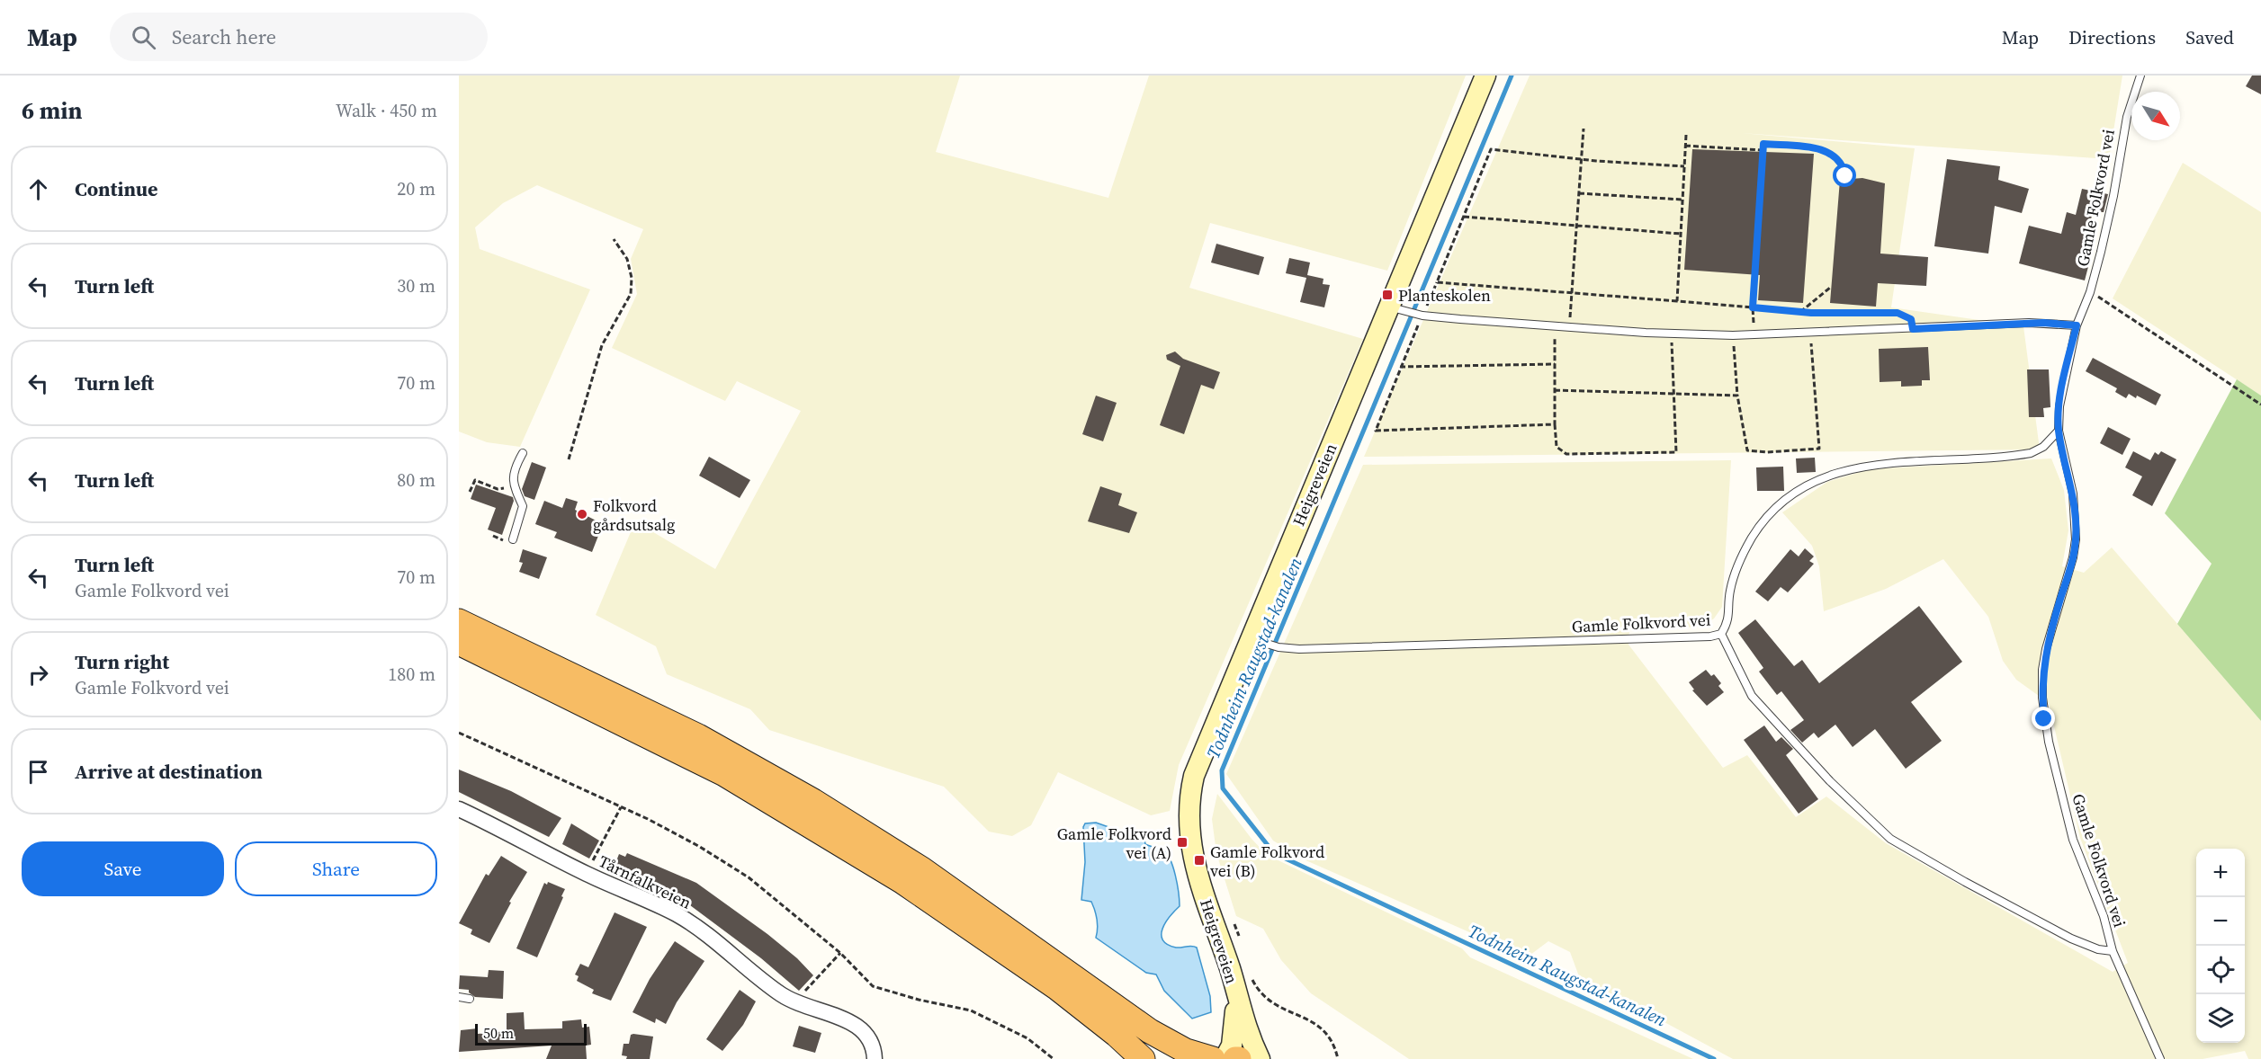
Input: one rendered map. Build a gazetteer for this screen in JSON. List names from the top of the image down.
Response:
{
  "streets": {
    "main road": ["Heigreveien"],
    "street": ["Tårnfalkveien"],
    "lane": ["Gamle Folkvord vei"]
  },
  "crossings": [
    ["Gamle Folkvord vei", "Heigreveien"]
  ],
  "water": ["Todnheim Raugstad-kanalen"],
  "places": {
    "transit": ["Planteskolen", "Gamle Folkvord vei (A)", "Gamle Folkvord vei (B)"],
    "other": ["Folkvord gårdsutsalg"]
  },
  "scale_bar": "50 m",
  "north": "bottom right",
  "page": {
    "header": "Map",
    "search": "Search here",
    "nav": ["Map", "Directions", "Saved"],
    "heading": ["6 min", "Walk · 450 m"],
    "list": [
      ["Continue", "20 m"],
      ["Turn left", "30 m"],
      ["Turn left", "70 m"],
      ["Turn left", "80 m"],
      ["Turn left", "Gamle Folkvord vei", "70 m"],
      ["Turn right", "Gamle Folkvord vei", "180 m"],
      "Arrive at destination"
    ],
    "buttons": ["Save", "Share"],
    "map_buttons": ["+", "−"],
    "scale": "50 m"
  }
}
